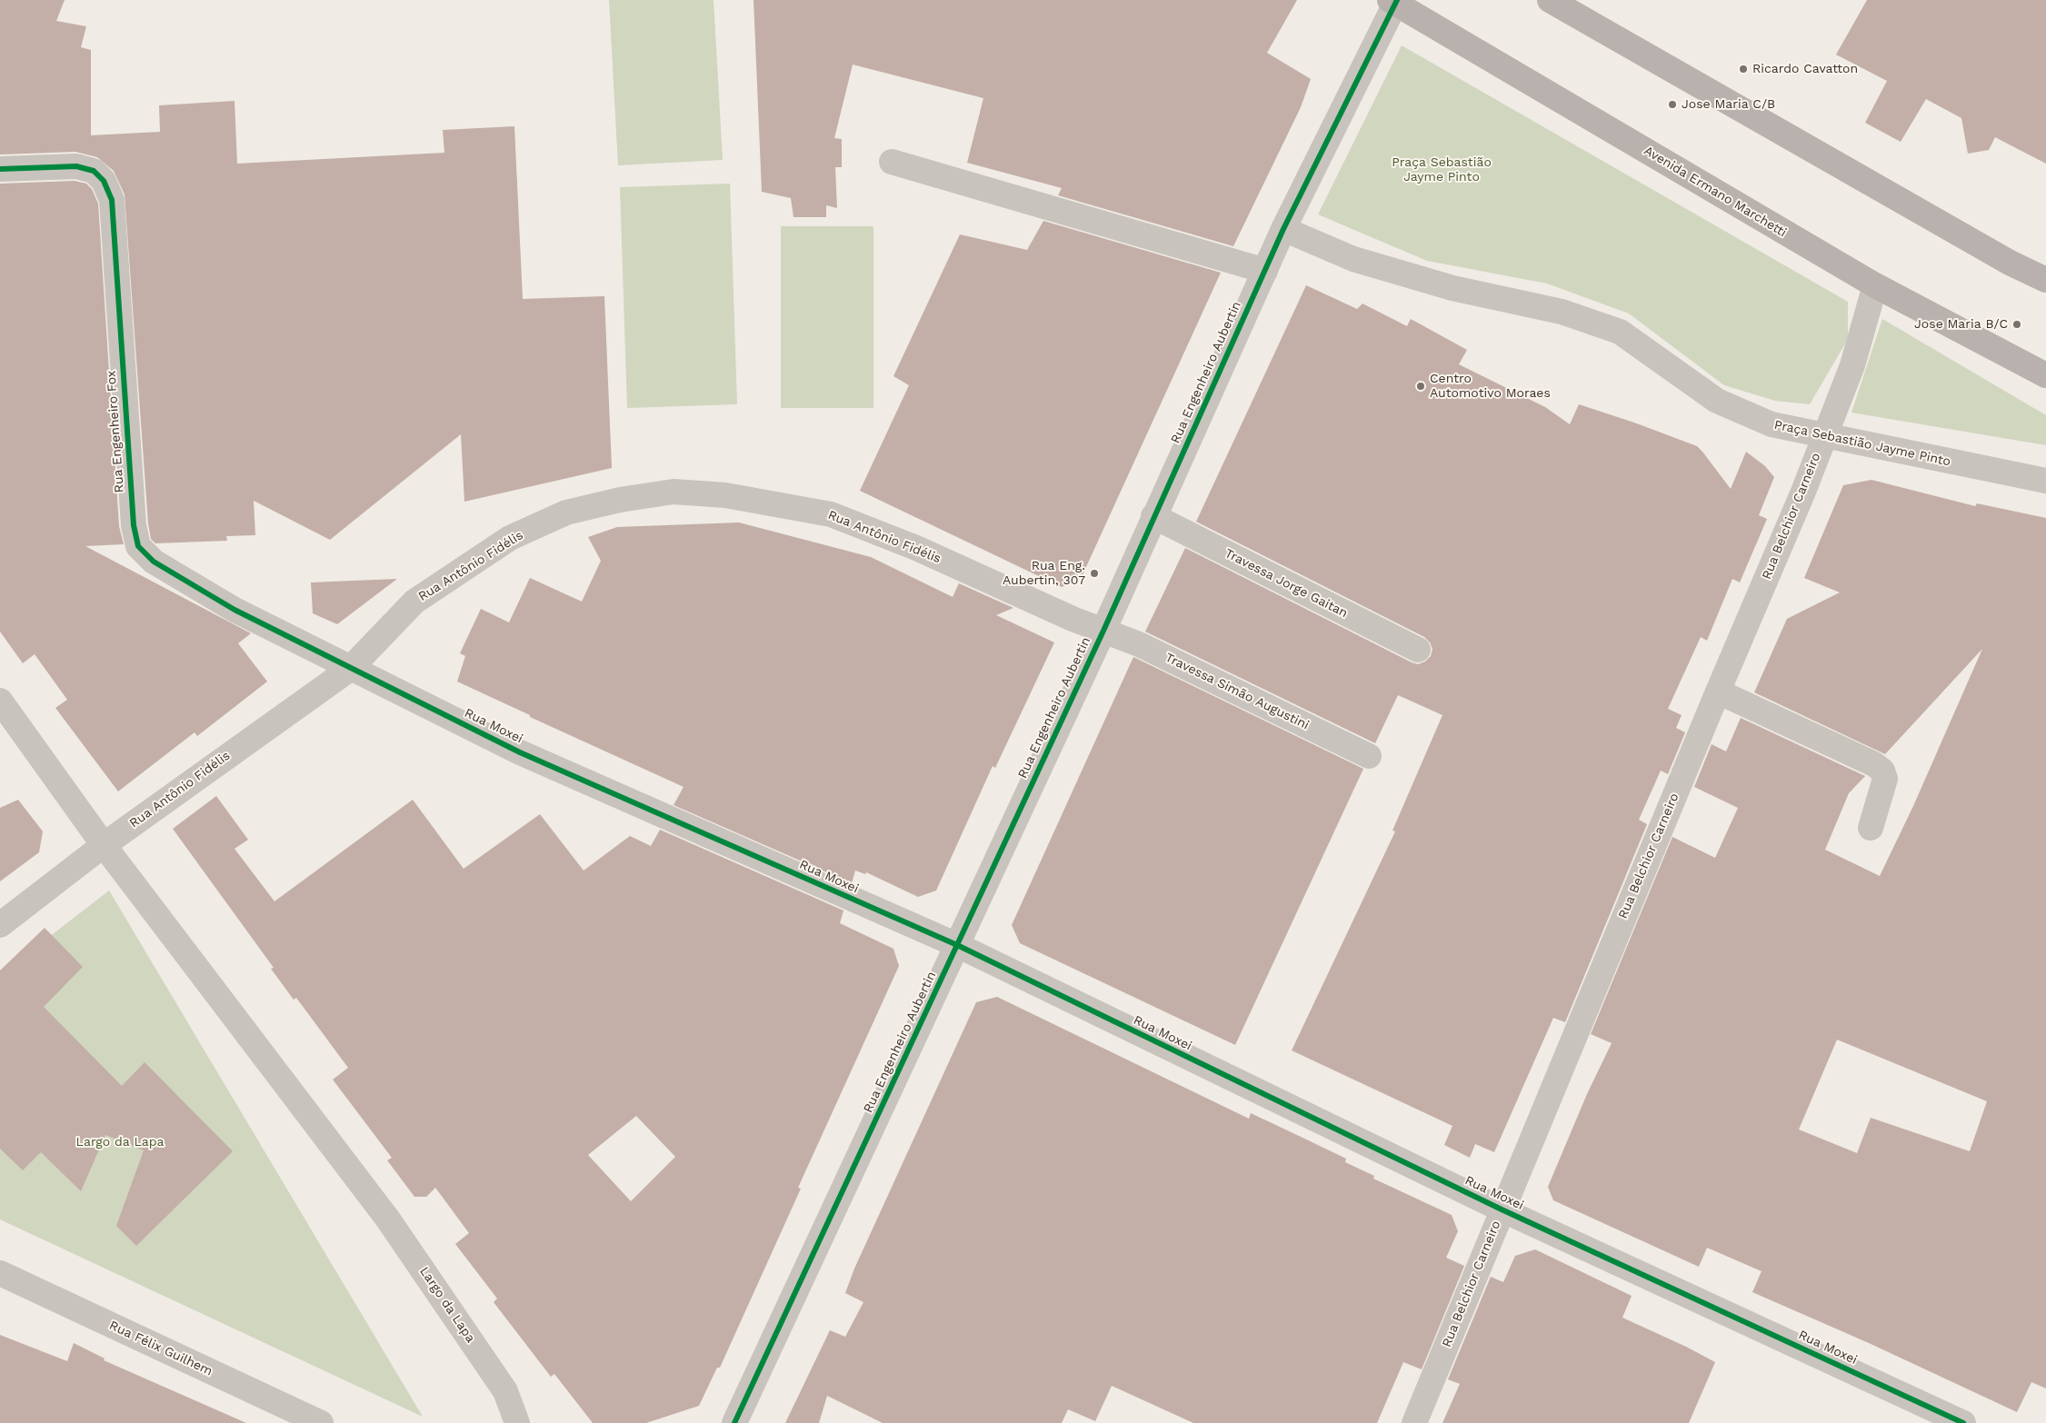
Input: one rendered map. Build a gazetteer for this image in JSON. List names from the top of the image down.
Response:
{
  "streets": {
    "main road": ["Avenida Ermano Marchetti"],
    "street": [
      "Rua Engenheiro Aubertin",
      "Rua Engenheiro Fox",
      "Praça Sebastião Jayme Pinto",
      "Rua Belchior Carneiro",
      "Rua Antônio Fidélis",
      "Travessa Jorge Gaitan",
      "Travessa Simão Augustini",
      "Rua Moxei",
      "Largo da Lapa",
      "Rua Félix Guilhem"
    ]
  },
  "crossings": [
    ["Avenida Ermano Marchetti", "Rua Engenheiro Aubertin"],
    ["Avenida Ermano Marchetti", "Rua Belchior Carneiro"],
    ["Rua Engenheiro Aubertin", "Praça Sebastião Jayme Pinto"],
    ["Rua Engenheiro Aubertin", "Rua Antônio Fidélis"],
    ["Rua Engenheiro Aubertin", "Travessa Jorge Gaitan"],
    ["Rua Engenheiro Aubertin", "Travessa Simão Augustini"],
    ["Rua Engenheiro Aubertin", "Rua Moxei"],
    ["Rua Engenheiro Fox", "Rua Antônio Fidélis"],
    ["Rua Engenheiro Fox", "Rua Moxei"],
    ["Praça Sebastião Jayme Pinto", "Rua Belchior Carneiro"],
    ["Rua Belchior Carneiro", "Rua Moxei"],
    ["Rua Antônio Fidélis", "Travessa Simão Augustini"],
    ["Rua Antônio Fidélis", "Rua Moxei"],
    ["Rua Antônio Fidélis", "Largo da Lapa"]
  ],
  "parks": ["Praça Sebastião Jayme Pinto", "Largo da Lapa"],
  "places": [
    "Ricardo Cavatton",
    "Jose Maria C/B",
    "Jose Maria B/C",
    "Centro Automotivo Moraes",
    "Rua Eng. Aubertin, 307"
  ]
}
